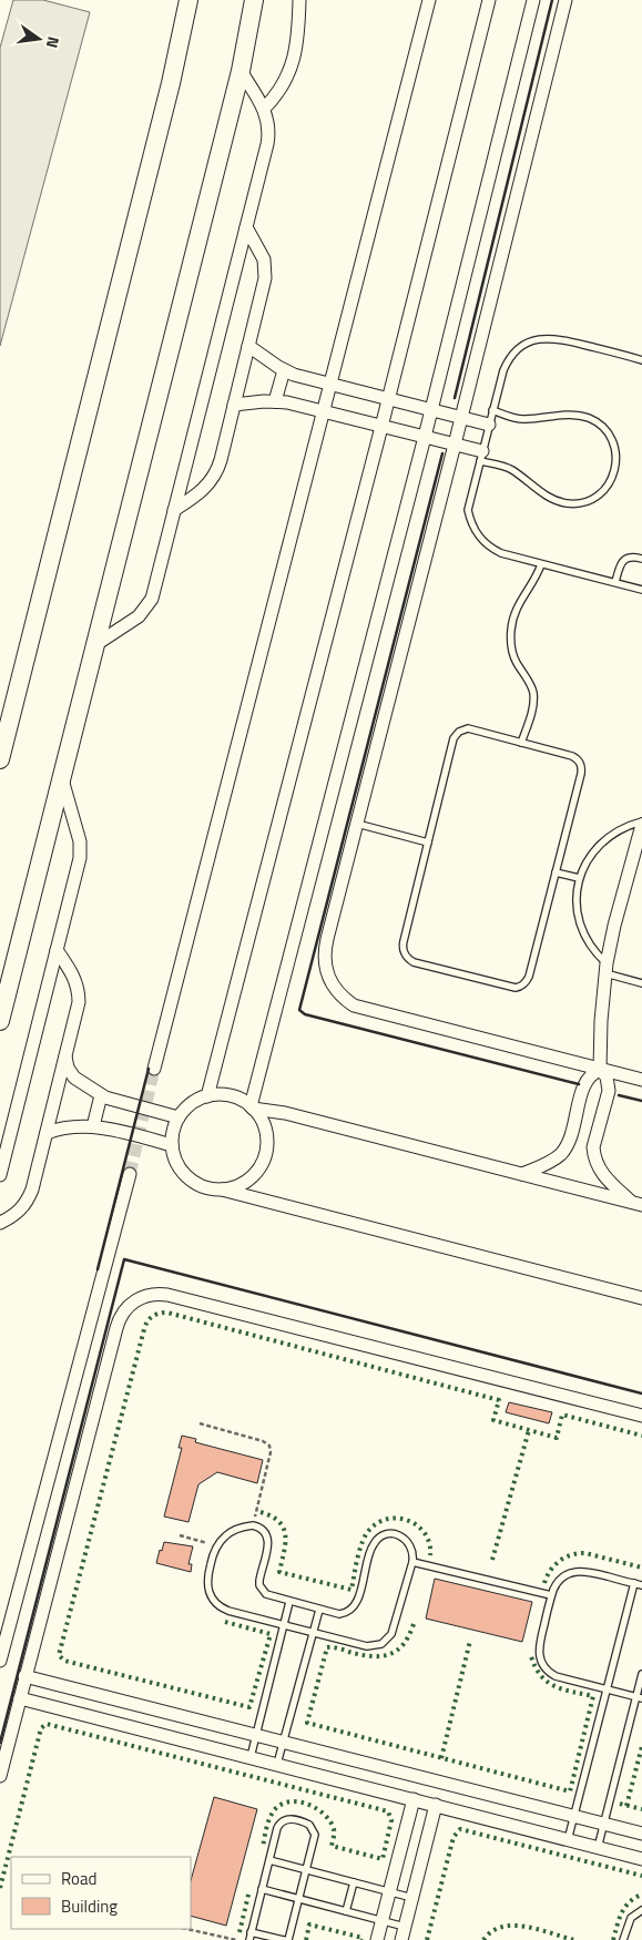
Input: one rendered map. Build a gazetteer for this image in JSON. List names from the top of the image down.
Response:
{
  "legend": ["Road", "Building"],
  "north": "right"
}
